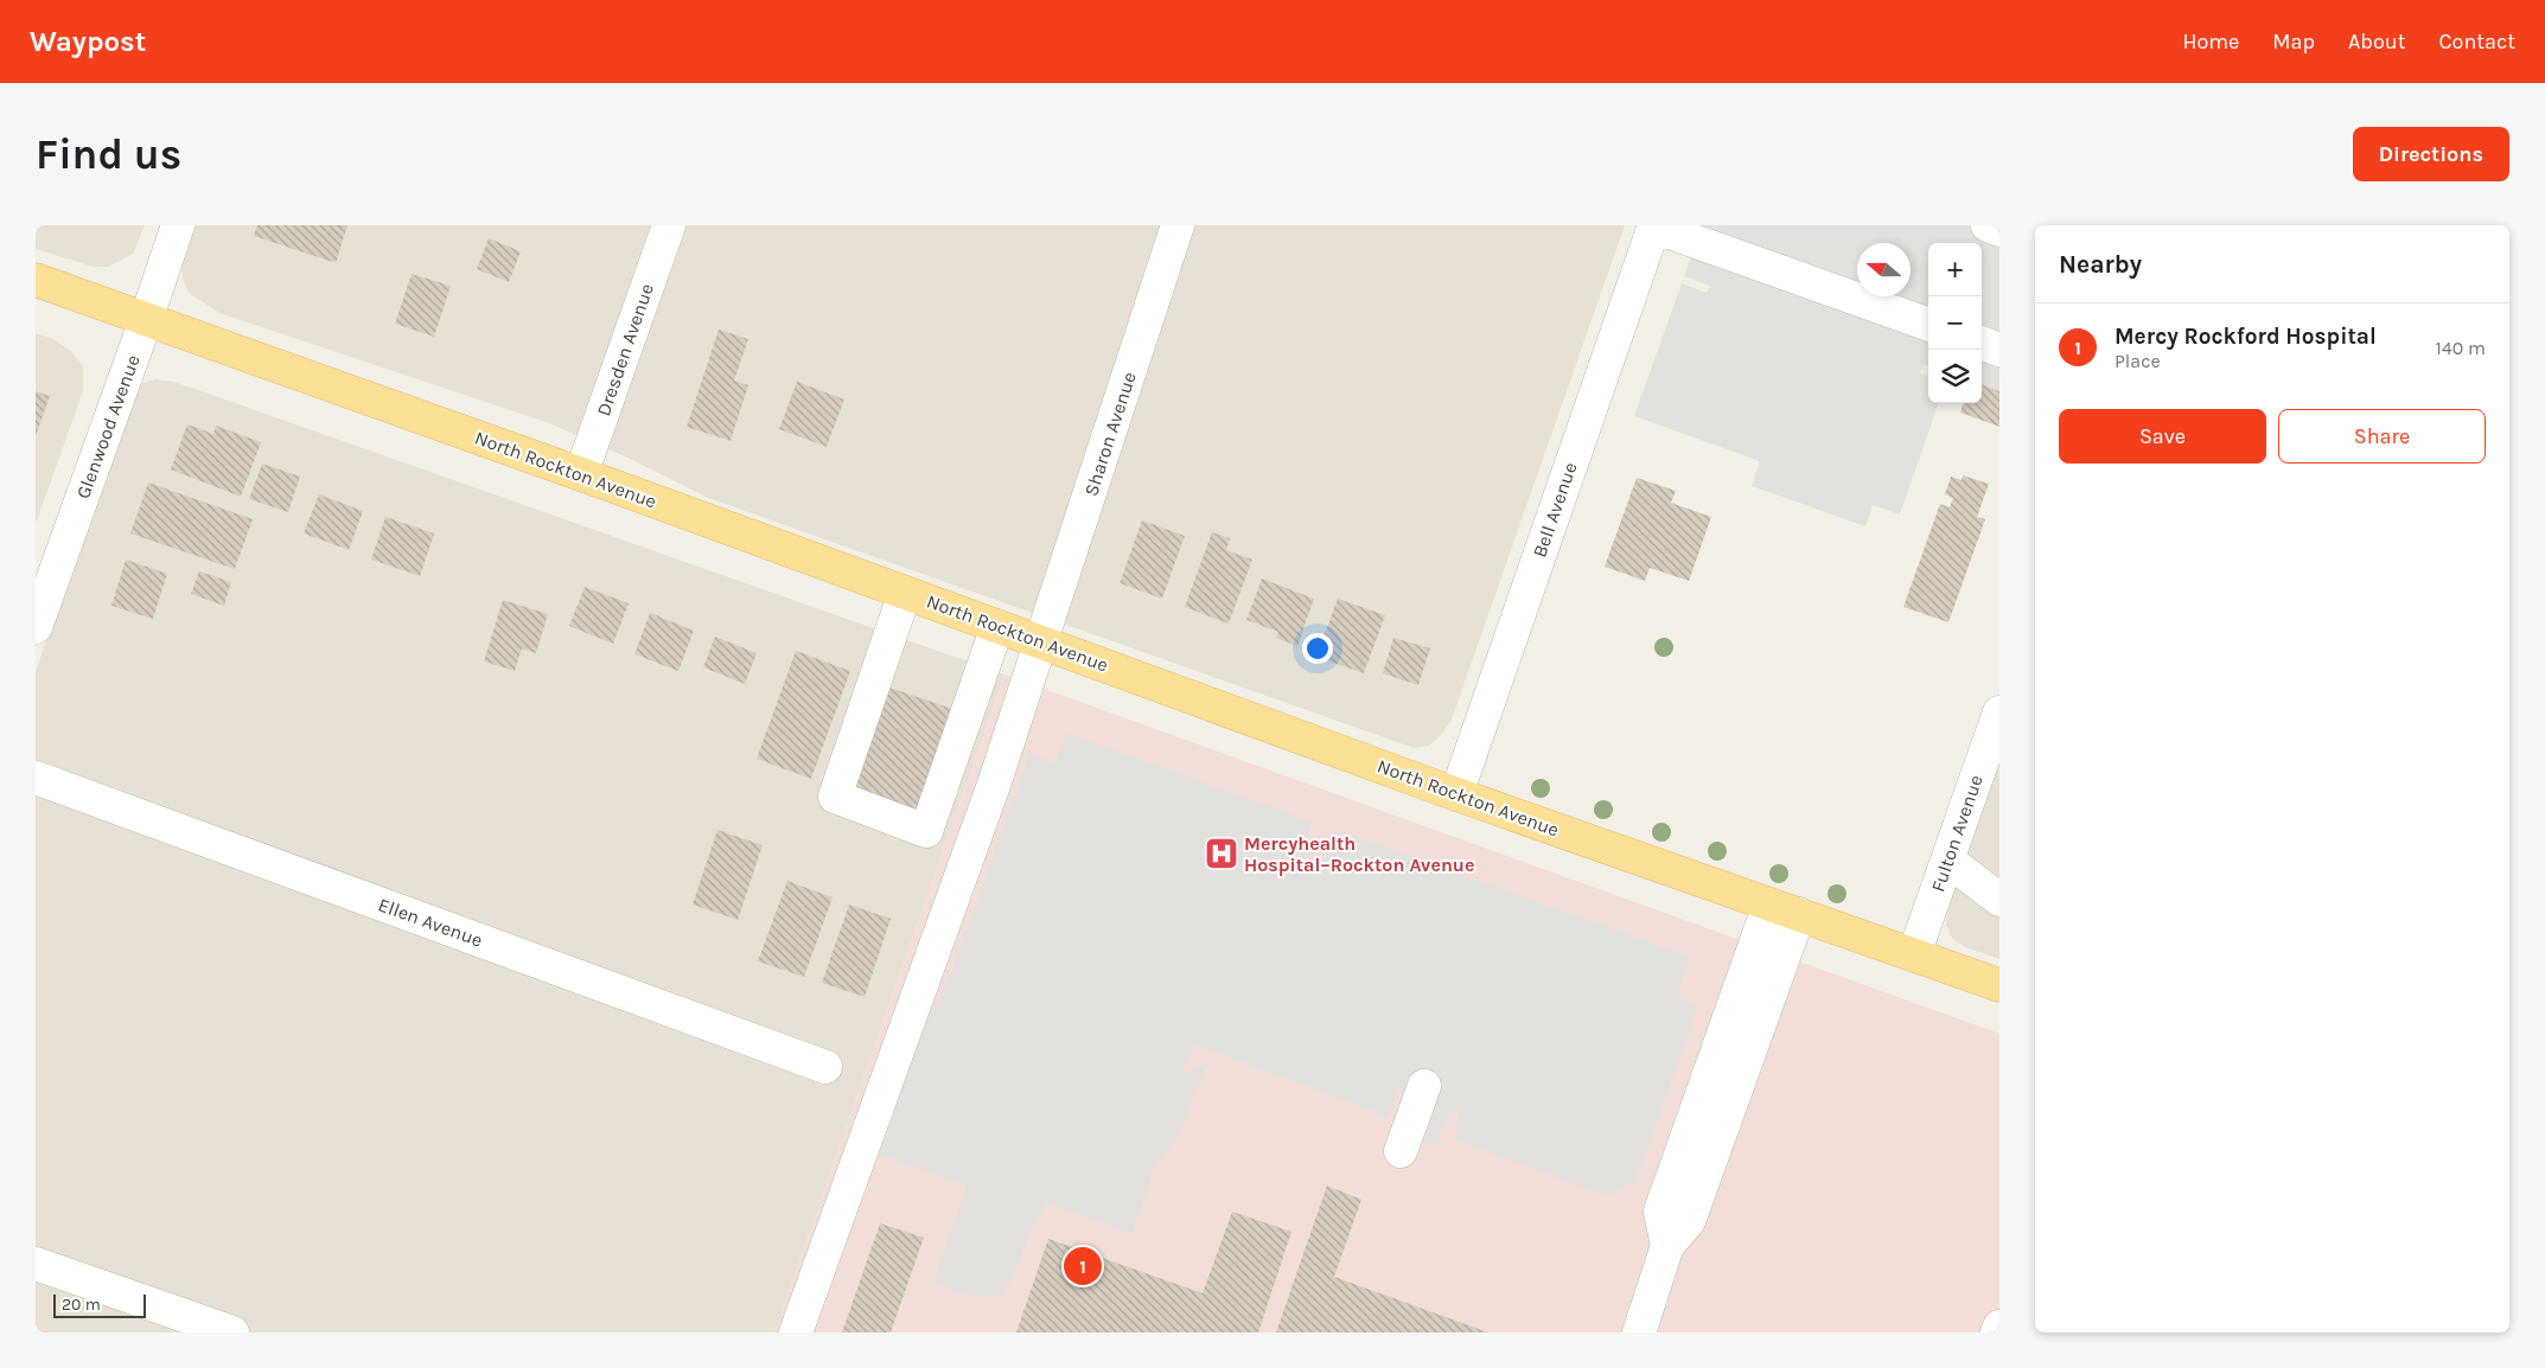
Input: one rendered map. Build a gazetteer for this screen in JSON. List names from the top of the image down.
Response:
{
  "streets": {
    "main road": ["North Rockton Avenue"],
    "street": [
      "Dresden Avenue",
      "Glenwood Avenue",
      "Sharon Avenue",
      "Bell Avenue",
      "Fulton Avenue",
      "Ellen Avenue"
    ]
  },
  "crossings": [
    ["Dresden Avenue", "North Rockton Avenue"],
    ["Glenwood Avenue", "North Rockton Avenue"],
    ["Sharon Avenue", "North Rockton Avenue"],
    ["North Rockton Avenue", "Bell Avenue"],
    ["North Rockton Avenue", "Fulton Avenue"]
  ],
  "places": {
    "hospital": ["Mercyhealth Hospital–Rockton Avenue"]
  },
  "scale_bar": "20 m",
  "north": "left",
  "page": {
    "header": "Waypost",
    "nav": [
      "Home",
      "Map",
      "About",
      "Contact"
    ],
    "buttons": [
      "Directions",
      ["Save", "Share"]
    ],
    "title": "Find us",
    "heading": "Nearby",
    "map_buttons": ["+", "−"],
    "list": [
      {
        "mark": "1",
        "name": "Mercy Rockford Hospital",
        "note": "Place",
        "value": "140 m"
      }
    ],
    "pins": "1",
    "scale": "20 m"
  }
}
